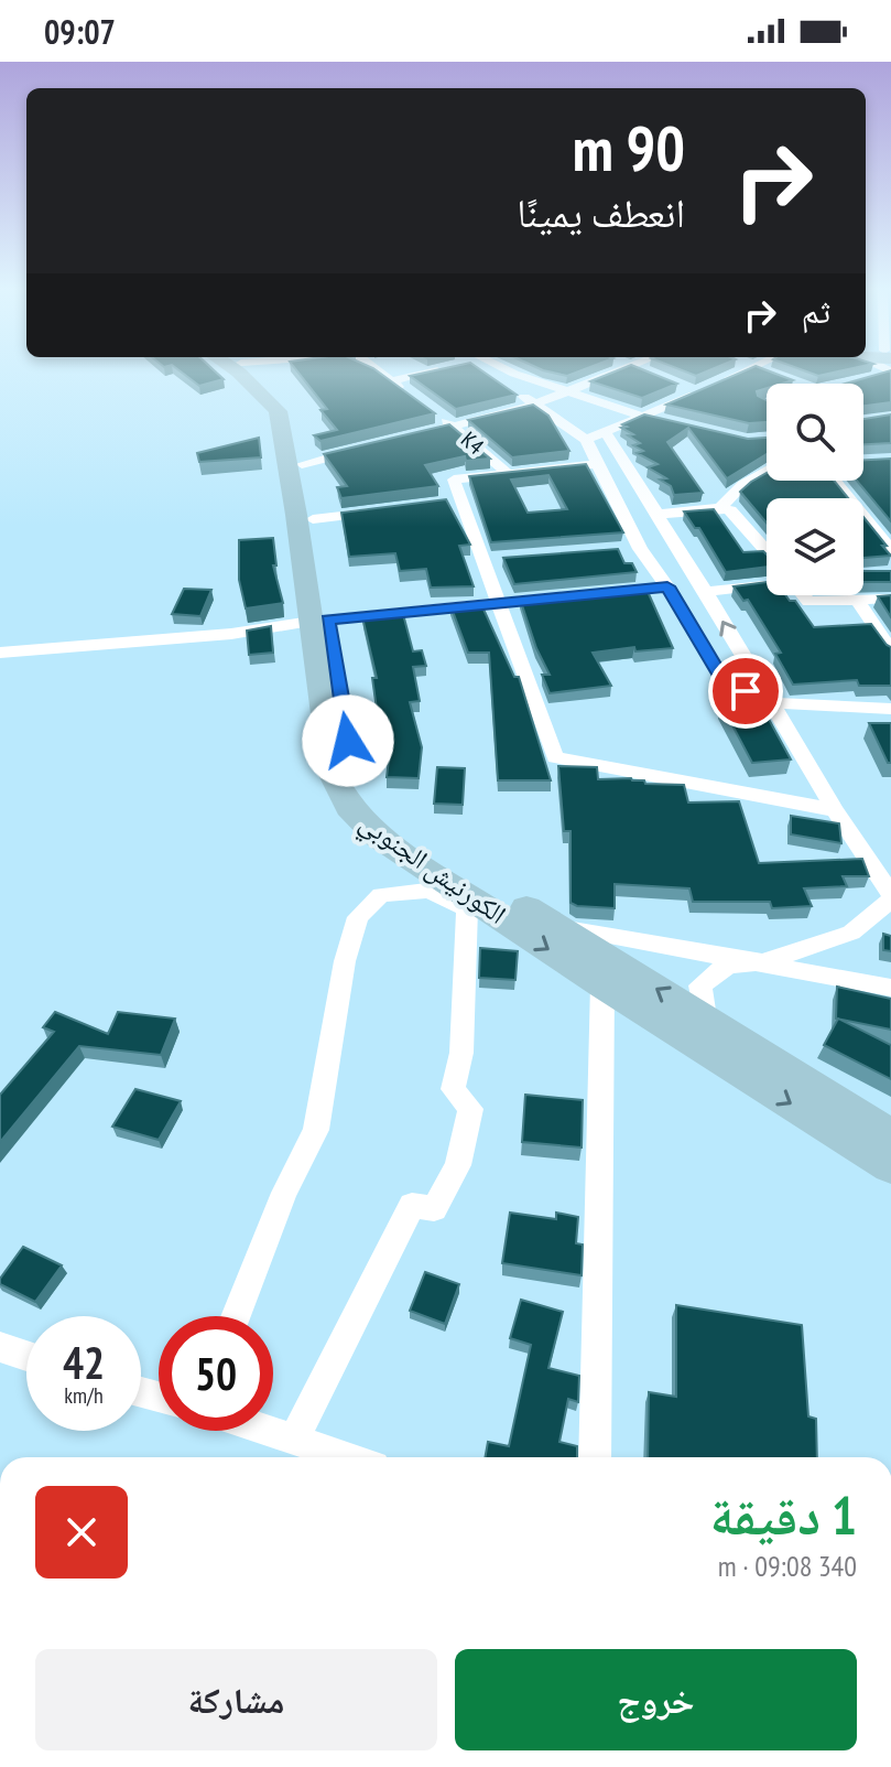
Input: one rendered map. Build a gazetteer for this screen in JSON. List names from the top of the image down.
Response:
{
  "streets": {
    "main road": ["الكورنيش الجنوبي"],
    "street": ["K4"]
  },
  "page": {
    "status": "09:07",
    "turn": ["90 m", "انعطف يمينًا"],
    "then": "ثم",
    "speed": "42 km/h",
    "limit": "50",
    "heading": ["1 دقيقة", "340 m · 09:08"],
    "buttons": ["خروج", "مشاركة"]
  }
}
